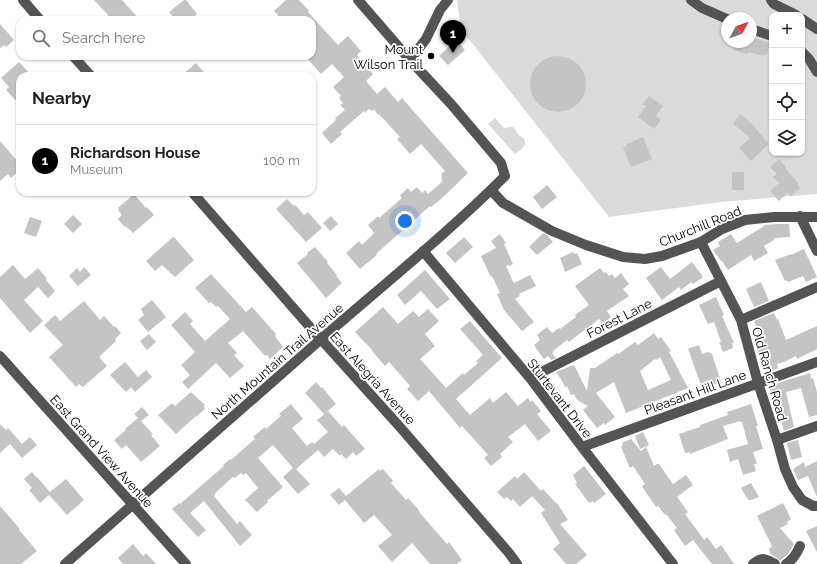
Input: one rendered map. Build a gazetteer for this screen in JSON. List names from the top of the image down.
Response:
{
  "streets": {
    "street": [
      "Churchill Road",
      "Forest Lane",
      "North Mountain Trail Avenue",
      "Old Ranch Road",
      "East Alegria Avenue",
      "Pleasant Hill Lane",
      "Sturtevant Drive",
      "East Grand View Avenue"
    ]
  },
  "crossings": [
    ["Churchill Road", "North Mountain Trail Avenue"],
    ["Churchill Road", "Old Ranch Road"],
    ["Forest Lane", "Old Ranch Road"],
    ["Forest Lane", "Sturtevant Drive"],
    ["North Mountain Trail Avenue", "East Alegria Avenue"],
    ["North Mountain Trail Avenue", "Sturtevant Drive"],
    ["North Mountain Trail Avenue", "East Grand View Avenue"],
    ["Old Ranch Road", "Pleasant Hill Lane"],
    ["Pleasant Hill Lane", "Sturtevant Drive"]
  ],
  "places": ["Mount Wilson Trail"],
  "north": "top right",
  "page": {
    "map_buttons": ["+", "−"],
    "search": "Search here",
    "pins": "1",
    "heading": "Nearby",
    "list": [
      {
        "mark": "1",
        "name": "Richardson House",
        "note": "Museum",
        "value": "100 m"
      }
    ]
  }
}
